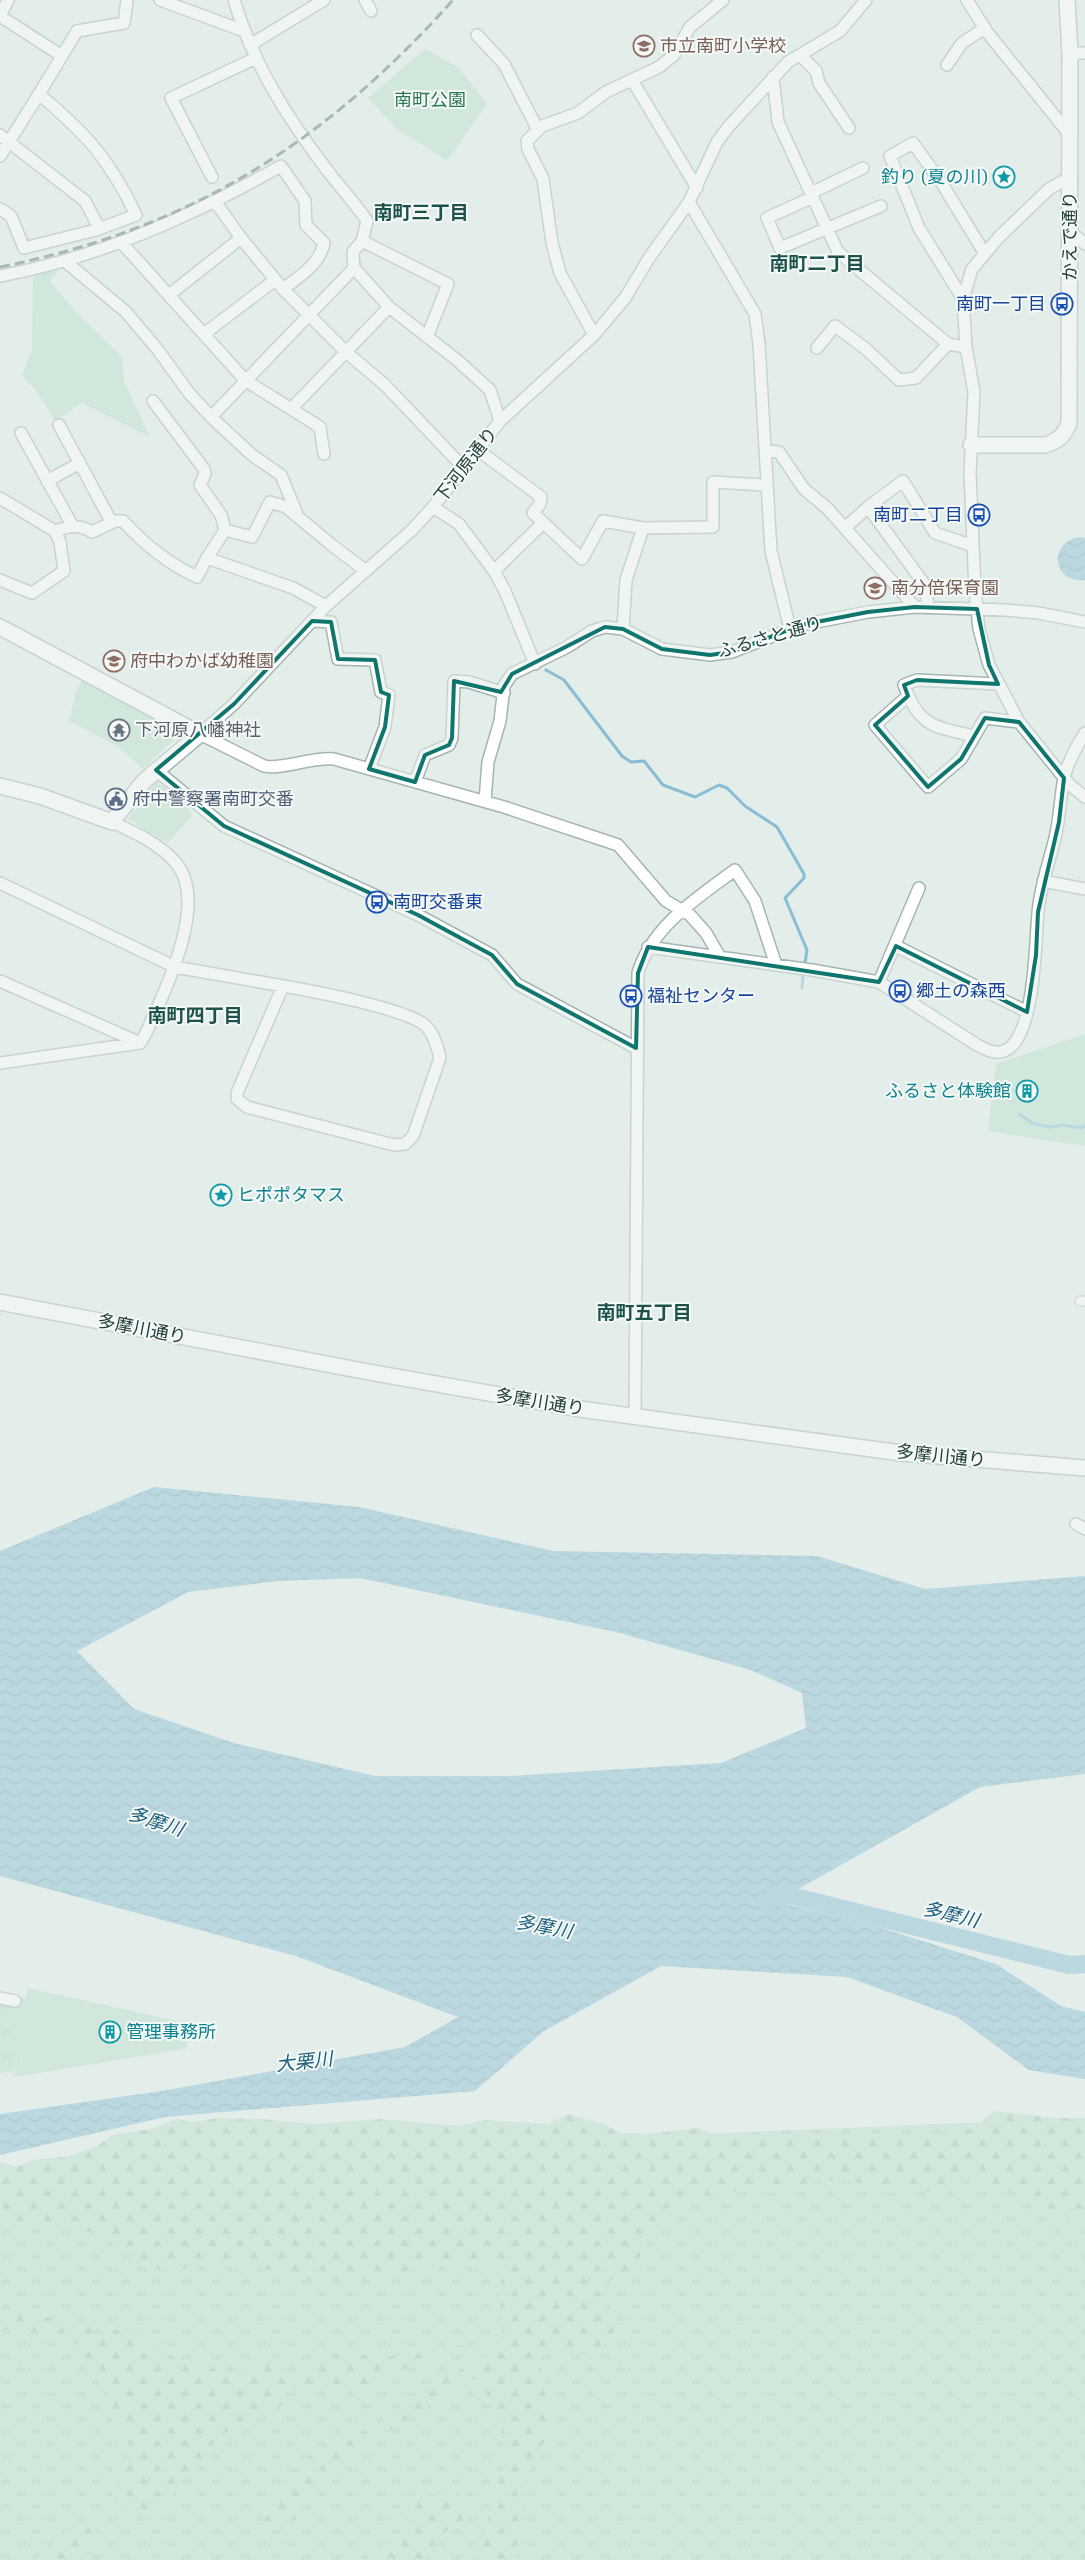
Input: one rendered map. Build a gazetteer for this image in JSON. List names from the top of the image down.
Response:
{
  "streets": {
    "street": [
      "かえで通り",
      "下河原通り",
      "ふるさと通り",
      "多摩川通り"
    ]
  },
  "districts": [
    "南町三丁目",
    "南町二丁目",
    "南町四丁目",
    "南町五丁目"
  ],
  "water": ["多摩川", "大栗川"],
  "parks": ["南町公園"],
  "places": {
    "school or university": ["市立南町小学校", "南分倍保育園", "府中わかば幼稚園"],
    "place": ["釣り (夏の川)", "ヒポポタマス"],
    "bus stop": [
      "南町一丁目",
      "南町二丁目",
      "南町交番東",
      "郷土の森西",
      "福祉センター"
    ],
    "temple": ["下河原八幡神社"],
    "public building": ["府中警察署南町交番"],
    "building": ["ふるさと体験館", "管理事務所"]
  }
}
